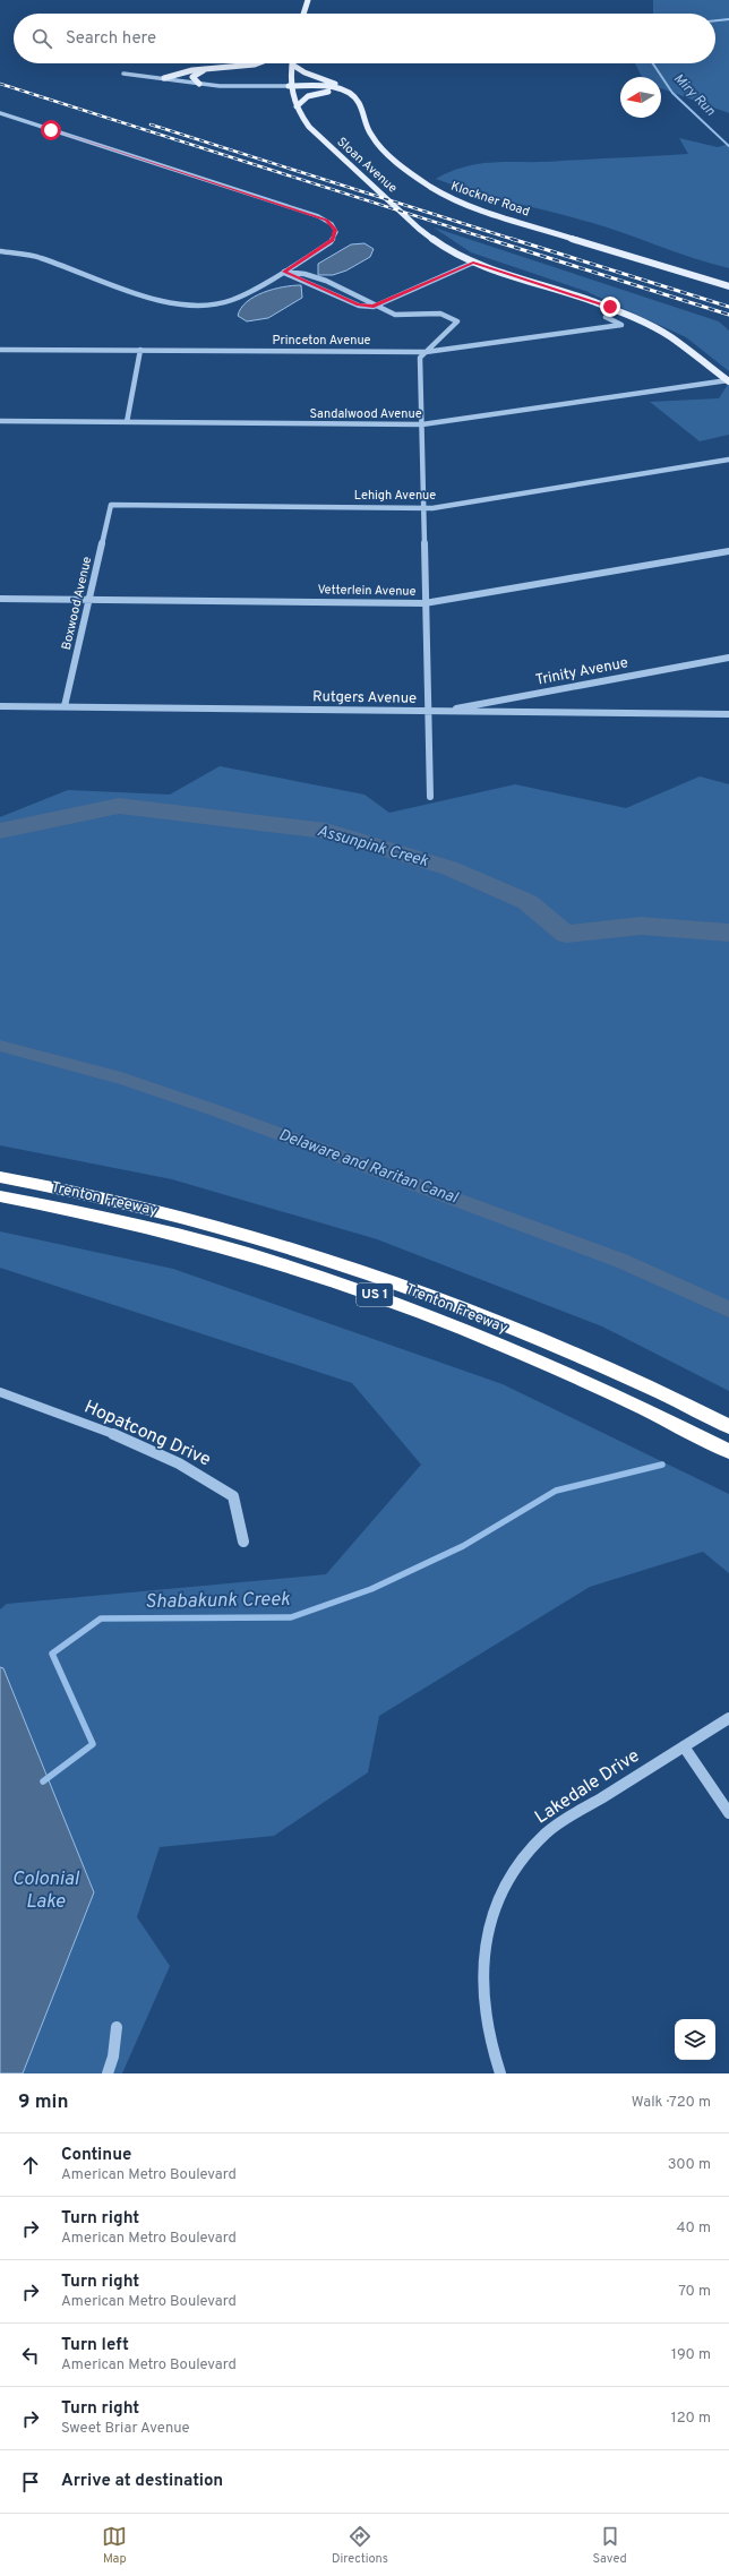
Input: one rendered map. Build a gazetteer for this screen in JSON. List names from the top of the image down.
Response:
{
  "streets": {
    "highway": ["Trenton Freeway", "US 1"],
    "main road": ["Sloan Avenue", "Klockner Road"],
    "street": [
      "Princeton Avenue",
      "Sandalwood Avenue",
      "Lehigh Avenue",
      "Vetterlein Avenue",
      "Boxwood Avenue",
      "Trinity Avenue",
      "Rutgers Avenue",
      "Hopatcong Drive",
      "Lakedale Drive"
    ]
  },
  "crossings": [
    ["Sloan Avenue", "Sandalwood Avenue"],
    ["Lehigh Avenue", "Boxwood Avenue"],
    ["Vetterlein Avenue", "Boxwood Avenue"],
    ["Boxwood Avenue", "Rutgers Avenue"],
    ["Trinity Avenue", "Rutgers Avenue"]
  ],
  "water": [
    "Miry Run",
    "Assunpink Creek",
    "Delaware and Raritan Canal",
    "Shabakunk Creek",
    "Colonial Lake"
  ],
  "north": "left",
  "page": {
    "search": "Search here",
    "heading": ["9 min", "Walk · 720 m"],
    "list": [
      ["Continue", "American Metro Boulevard", "300 m"],
      ["Turn right", "American Metro Boulevard", "40 m"],
      ["Turn right", "American Metro Boulevard", "70 m"],
      ["Turn left", "American Metro Boulevard", "190 m"],
      ["Turn right", "Sweet Briar Avenue", "120 m"],
      "Arrive at destination"
    ],
    "nav": ["Map", "Directions", "Saved"]
  }
}
